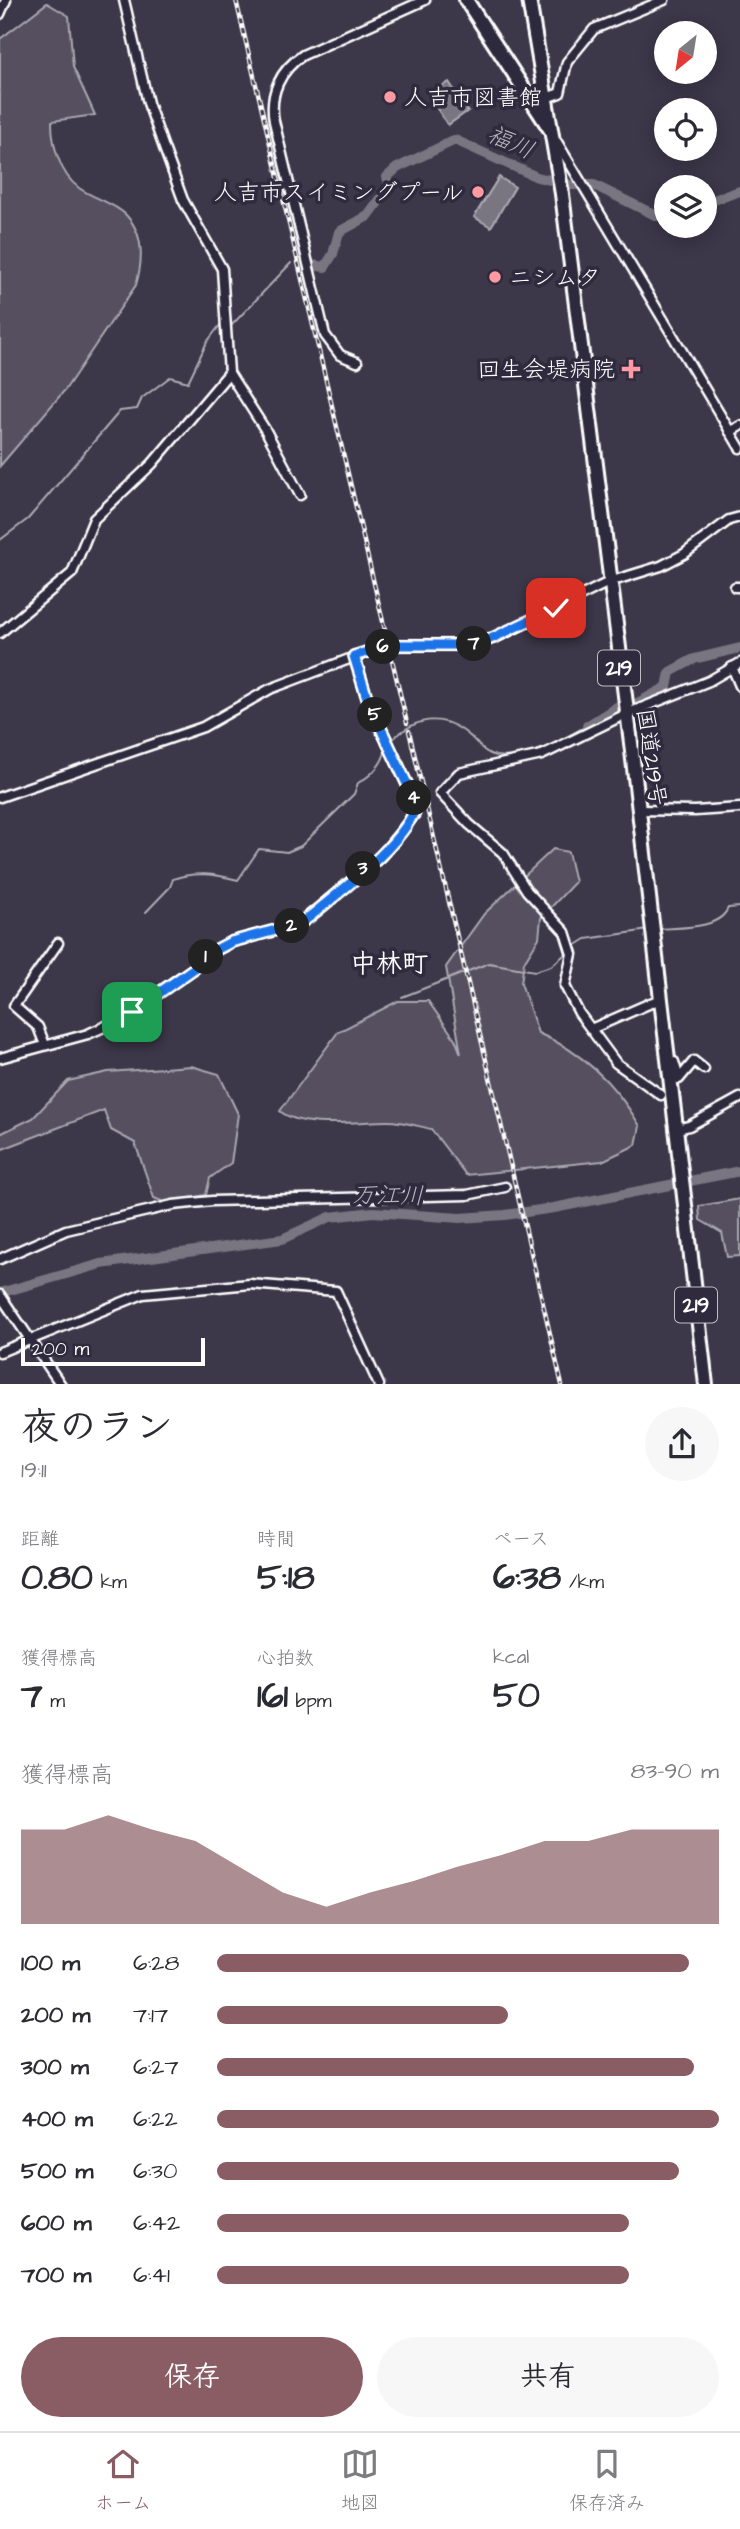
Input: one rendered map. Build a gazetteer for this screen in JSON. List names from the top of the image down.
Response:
{
  "streets": {
    "highway": ["219", "国道219号"]
  },
  "crossings": [
    ["219", "国道219号"]
  ],
  "districts": ["中林町"],
  "water": ["福川", "万江川"],
  "places": {
    "other": ["人吉市図書館", "人吉市スイミングプール", "ニシムタ"],
    "health": ["回生会堤病院"]
  },
  "scale_bar": "200 m",
  "north": "bottom left",
  "page": {
    "pins": [
      "7",
      "6",
      "5",
      "4",
      "3",
      "2",
      "1"
    ],
    "scale": "200 m",
    "heading": ["夜のラン", "19:11"],
    "stats": [
      ["距離", "0.80 km"],
      ["時間", "5:18"],
      ["ペース", "6:38 /km"],
      ["獲得標高", "7 m"],
      ["心拍数", "161 bpm"],
      ["kcal", "50"]
    ],
    "chart": ["獲得標高", "83–90 m"],
    "list": [
      {
        "name": "100 m",
        "note": "6:28"
      },
      {
        "name": "200 m",
        "note": "7:17"
      },
      {
        "name": "300 m",
        "note": "6:27"
      },
      {
        "name": "400 m",
        "note": "6:22"
      },
      {
        "name": "500 m",
        "note": "6:30"
      },
      {
        "name": "600 m",
        "note": "6:42"
      },
      {
        "name": "700 m",
        "note": "6:41"
      }
    ],
    "buttons": ["保存", "共有"],
    "tabs": ["ホーム", "地図", "保存済み"]
  }
}
